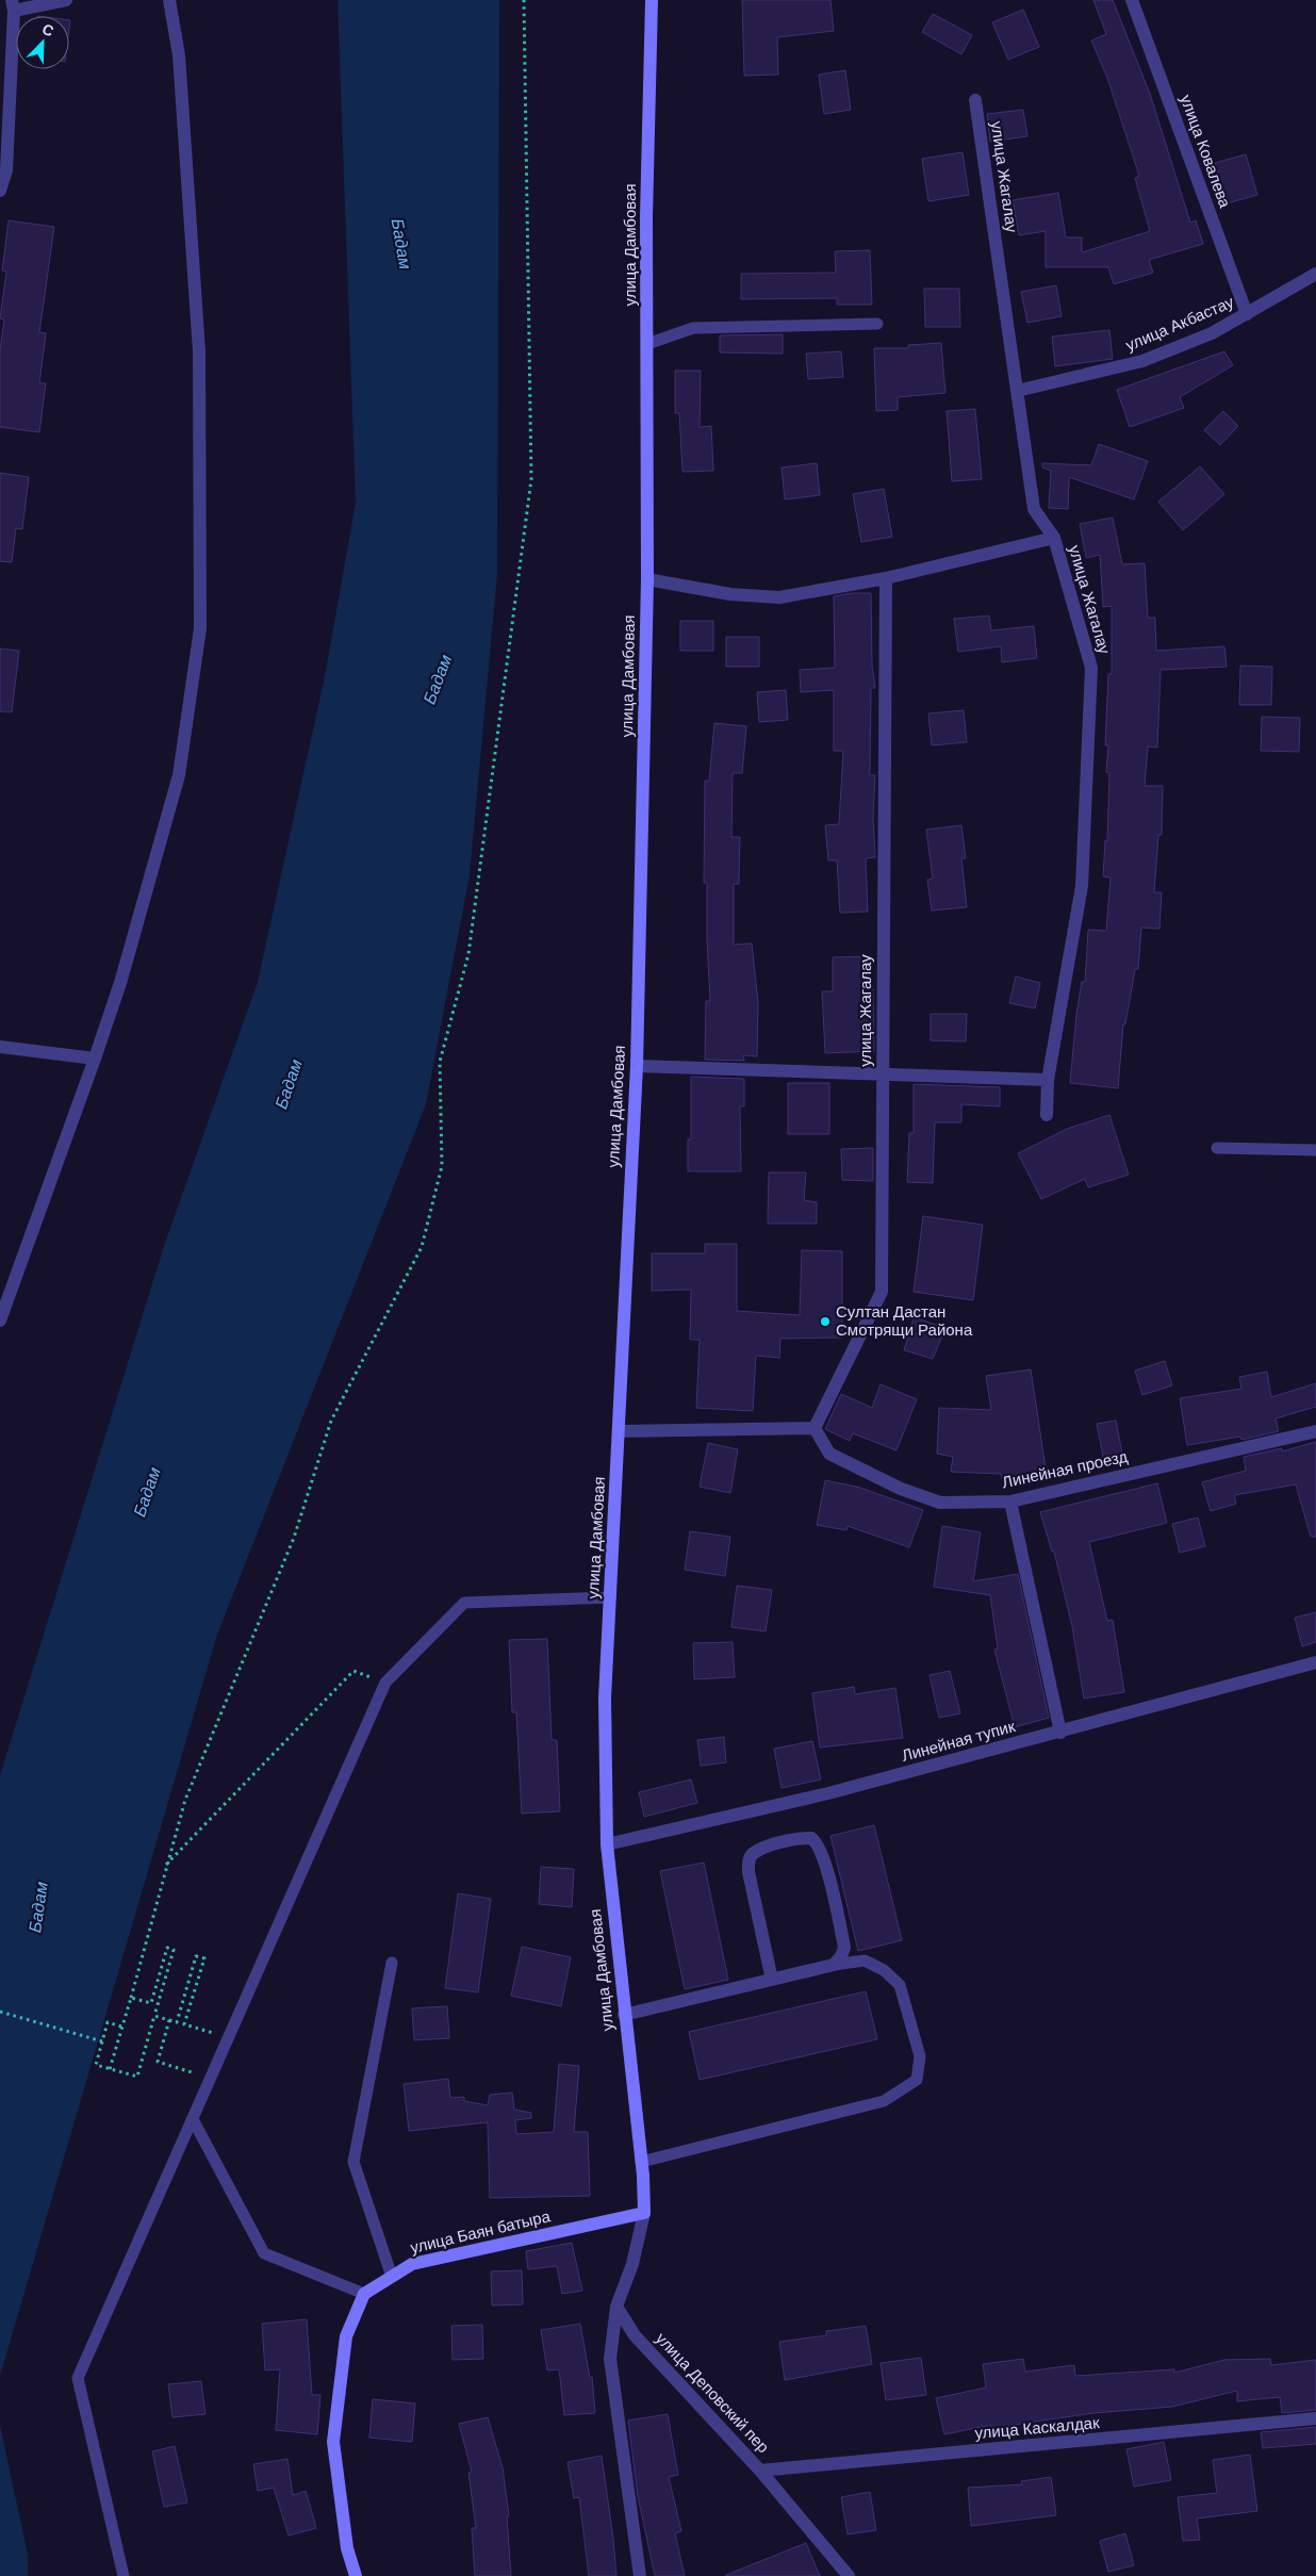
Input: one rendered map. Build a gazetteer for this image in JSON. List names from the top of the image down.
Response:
{
  "streets": {
    "street": [
      "улица Ковалева",
      "улица Жагалау",
      "улица Дамбовая",
      "улица Акбастау",
      "Линейная проезд",
      "Линейная тупик",
      "улица Баян батыра",
      "улица Деповский пер",
      "улица Каскалдак"
    ]
  },
  "crossings": [
    ["улица Ковалева", "улица Акбастау"],
    ["улица Жагалау", "улица Дамбовая"],
    ["улица Жагалау", "улица Акбастау"],
    ["улица Жагалау", "Линейная проезд"],
    ["улица Дамбовая", "Линейная тупик"],
    ["улица Дамбовая", "улица Баян батыра"],
    ["улица Деповский пер", "улица Каскалдак"]
  ],
  "water": ["Бадам"],
  "places": ["Султан Дастан Смотрящи Района"],
  "north": "top right"
}
